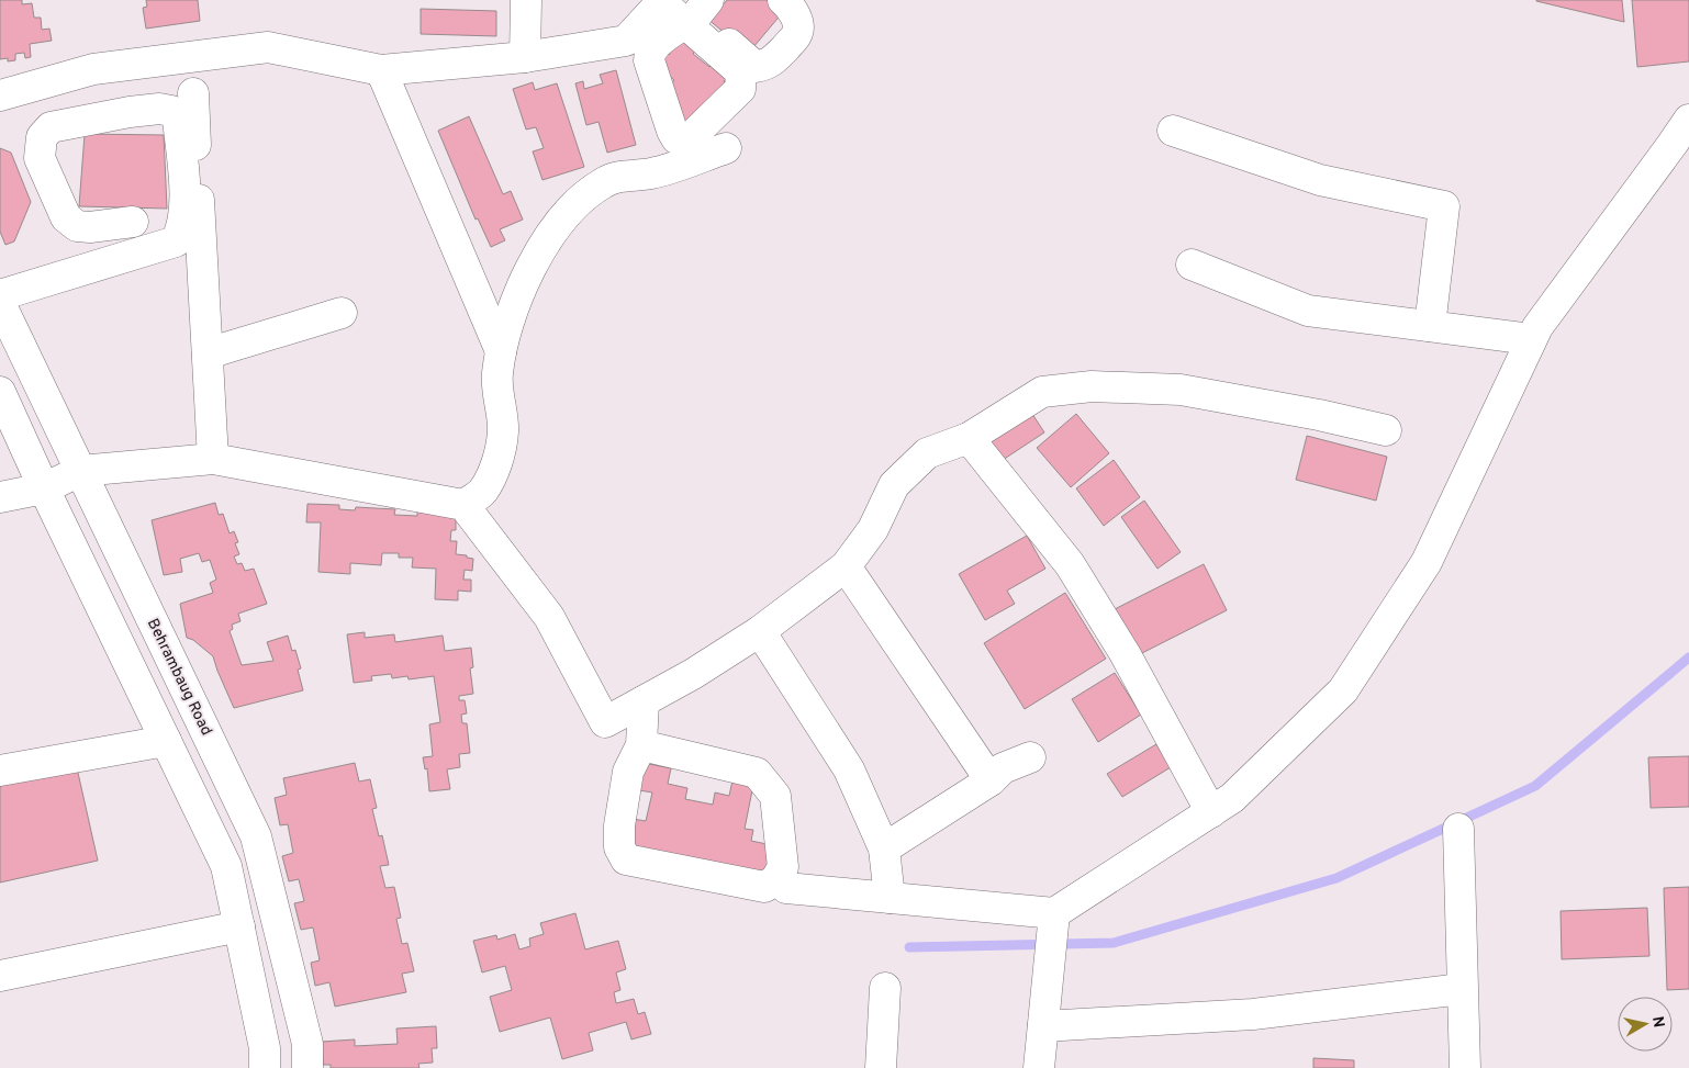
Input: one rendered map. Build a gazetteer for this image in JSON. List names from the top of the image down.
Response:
{
  "streets": {
    "street": ["Behrambaug Road"]
  },
  "north": "right"
}
